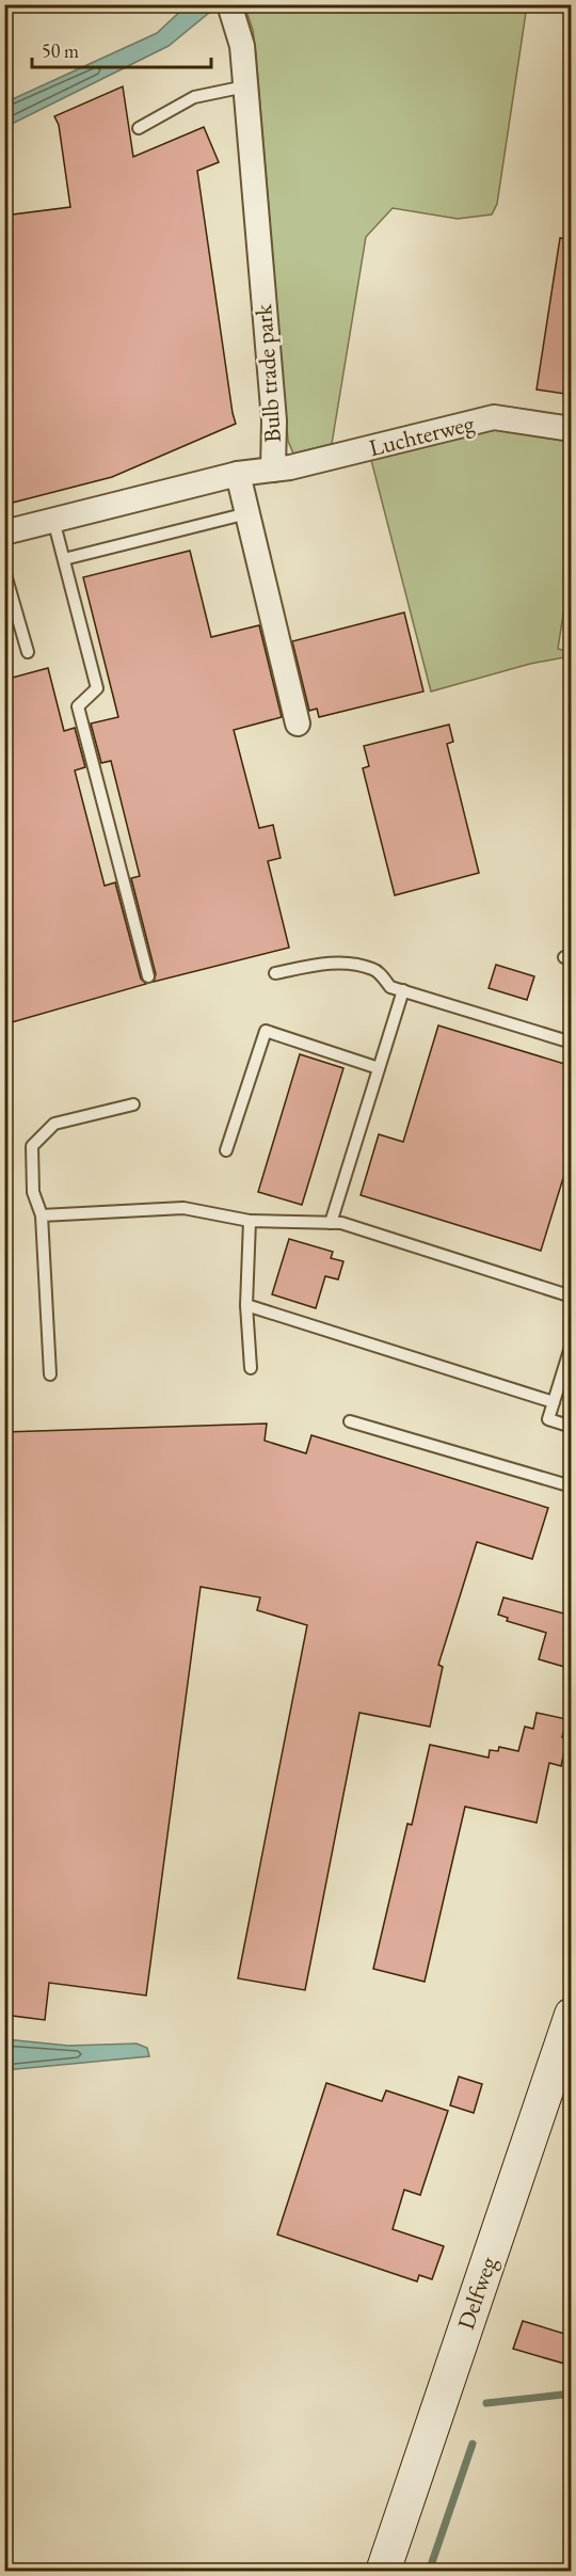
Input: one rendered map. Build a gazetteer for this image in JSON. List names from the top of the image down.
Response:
{
  "streets": {
    "main road": ["Delfweg"],
    "street": ["Bulb trade park", "Luchterweg"]
  },
  "crossings": [
    ["Bulb trade park", "Luchterweg"]
  ],
  "scale_bar": "50 m"
}
